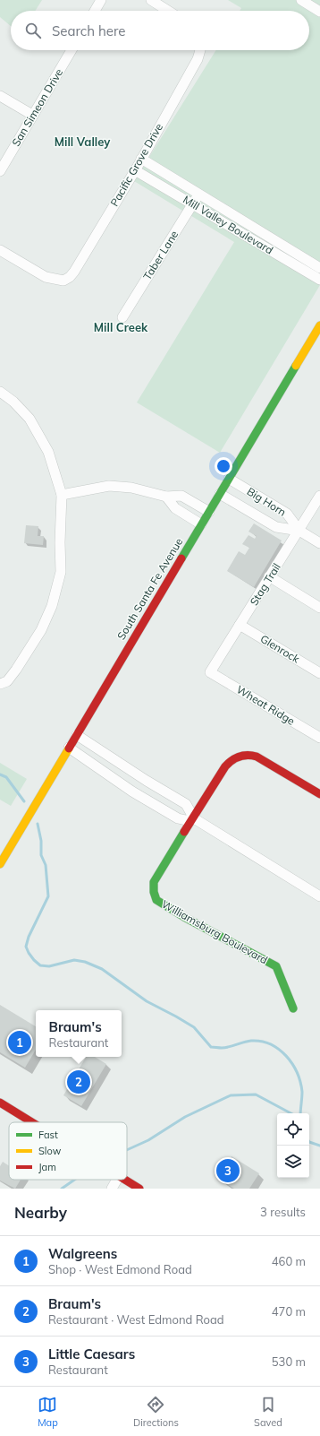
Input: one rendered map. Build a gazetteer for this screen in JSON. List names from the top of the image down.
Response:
{
  "streets": {
    "main road": ["South Santa Fe Avenue", "Williamsburg Boulevard"],
    "street": [
      "San Simeon Drive",
      "Pacific Grove Drive",
      "Mill Valley Boulevard",
      "Taber Lane",
      "Big Horn",
      "Stag Trail",
      "Glenrock",
      "Wheat Ridge"
    ]
  },
  "crossings": [
    ["Pacific Grove Drive", "Mill Valley Boulevard"],
    ["Mill Valley Boulevard", "Taber Lane"],
    ["Big Horn", "Stag Trail"],
    ["Big Horn", "South Santa Fe Avenue"],
    ["Stag Trail", "Glenrock"],
    ["Stag Trail", "Wheat Ridge"]
  ],
  "districts": ["Mill Valley", "Mill Creek"],
  "legend": ["Fast", "Slow", "Jam"],
  "page": {
    "search": "Search here",
    "popup": ["Braum's", "Restaurant"],
    "pins": ["1", "2", "3"],
    "heading": ["Nearby", "3 results"],
    "list": [
      {
        "mark": "1",
        "name": "Walgreens",
        "note": "Shop · West Edmond Road",
        "value": "460 m"
      },
      {
        "mark": "2",
        "name": "Braum's",
        "note": "Restaurant · West Edmond Road",
        "value": "470 m"
      },
      {
        "mark": "3",
        "name": "Little Caesars",
        "note": "Restaurant",
        "value": "530 m"
      }
    ],
    "nav": ["Map", "Directions", "Saved"]
  }
}
